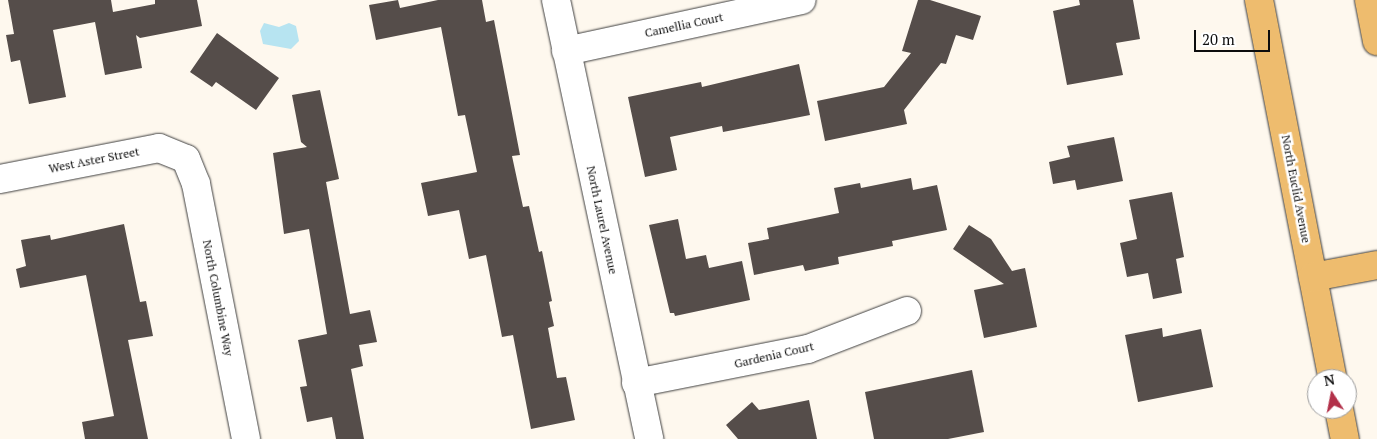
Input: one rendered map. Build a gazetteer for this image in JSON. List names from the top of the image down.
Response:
{
  "streets": {
    "main road": ["North Euclid Avenue"],
    "street": [
      "Camellia Court",
      "West Aster Street",
      "North Laurel Avenue",
      "North Columbine Way",
      "Gardenia Court"
    ]
  },
  "crossings": [
    ["Camellia Court", "North Laurel Avenue"],
    ["West Aster Street", "North Columbine Way"],
    ["North Laurel Avenue", "Gardenia Court"]
  ],
  "scale_bar": "20 m",
  "north": "top"
}
